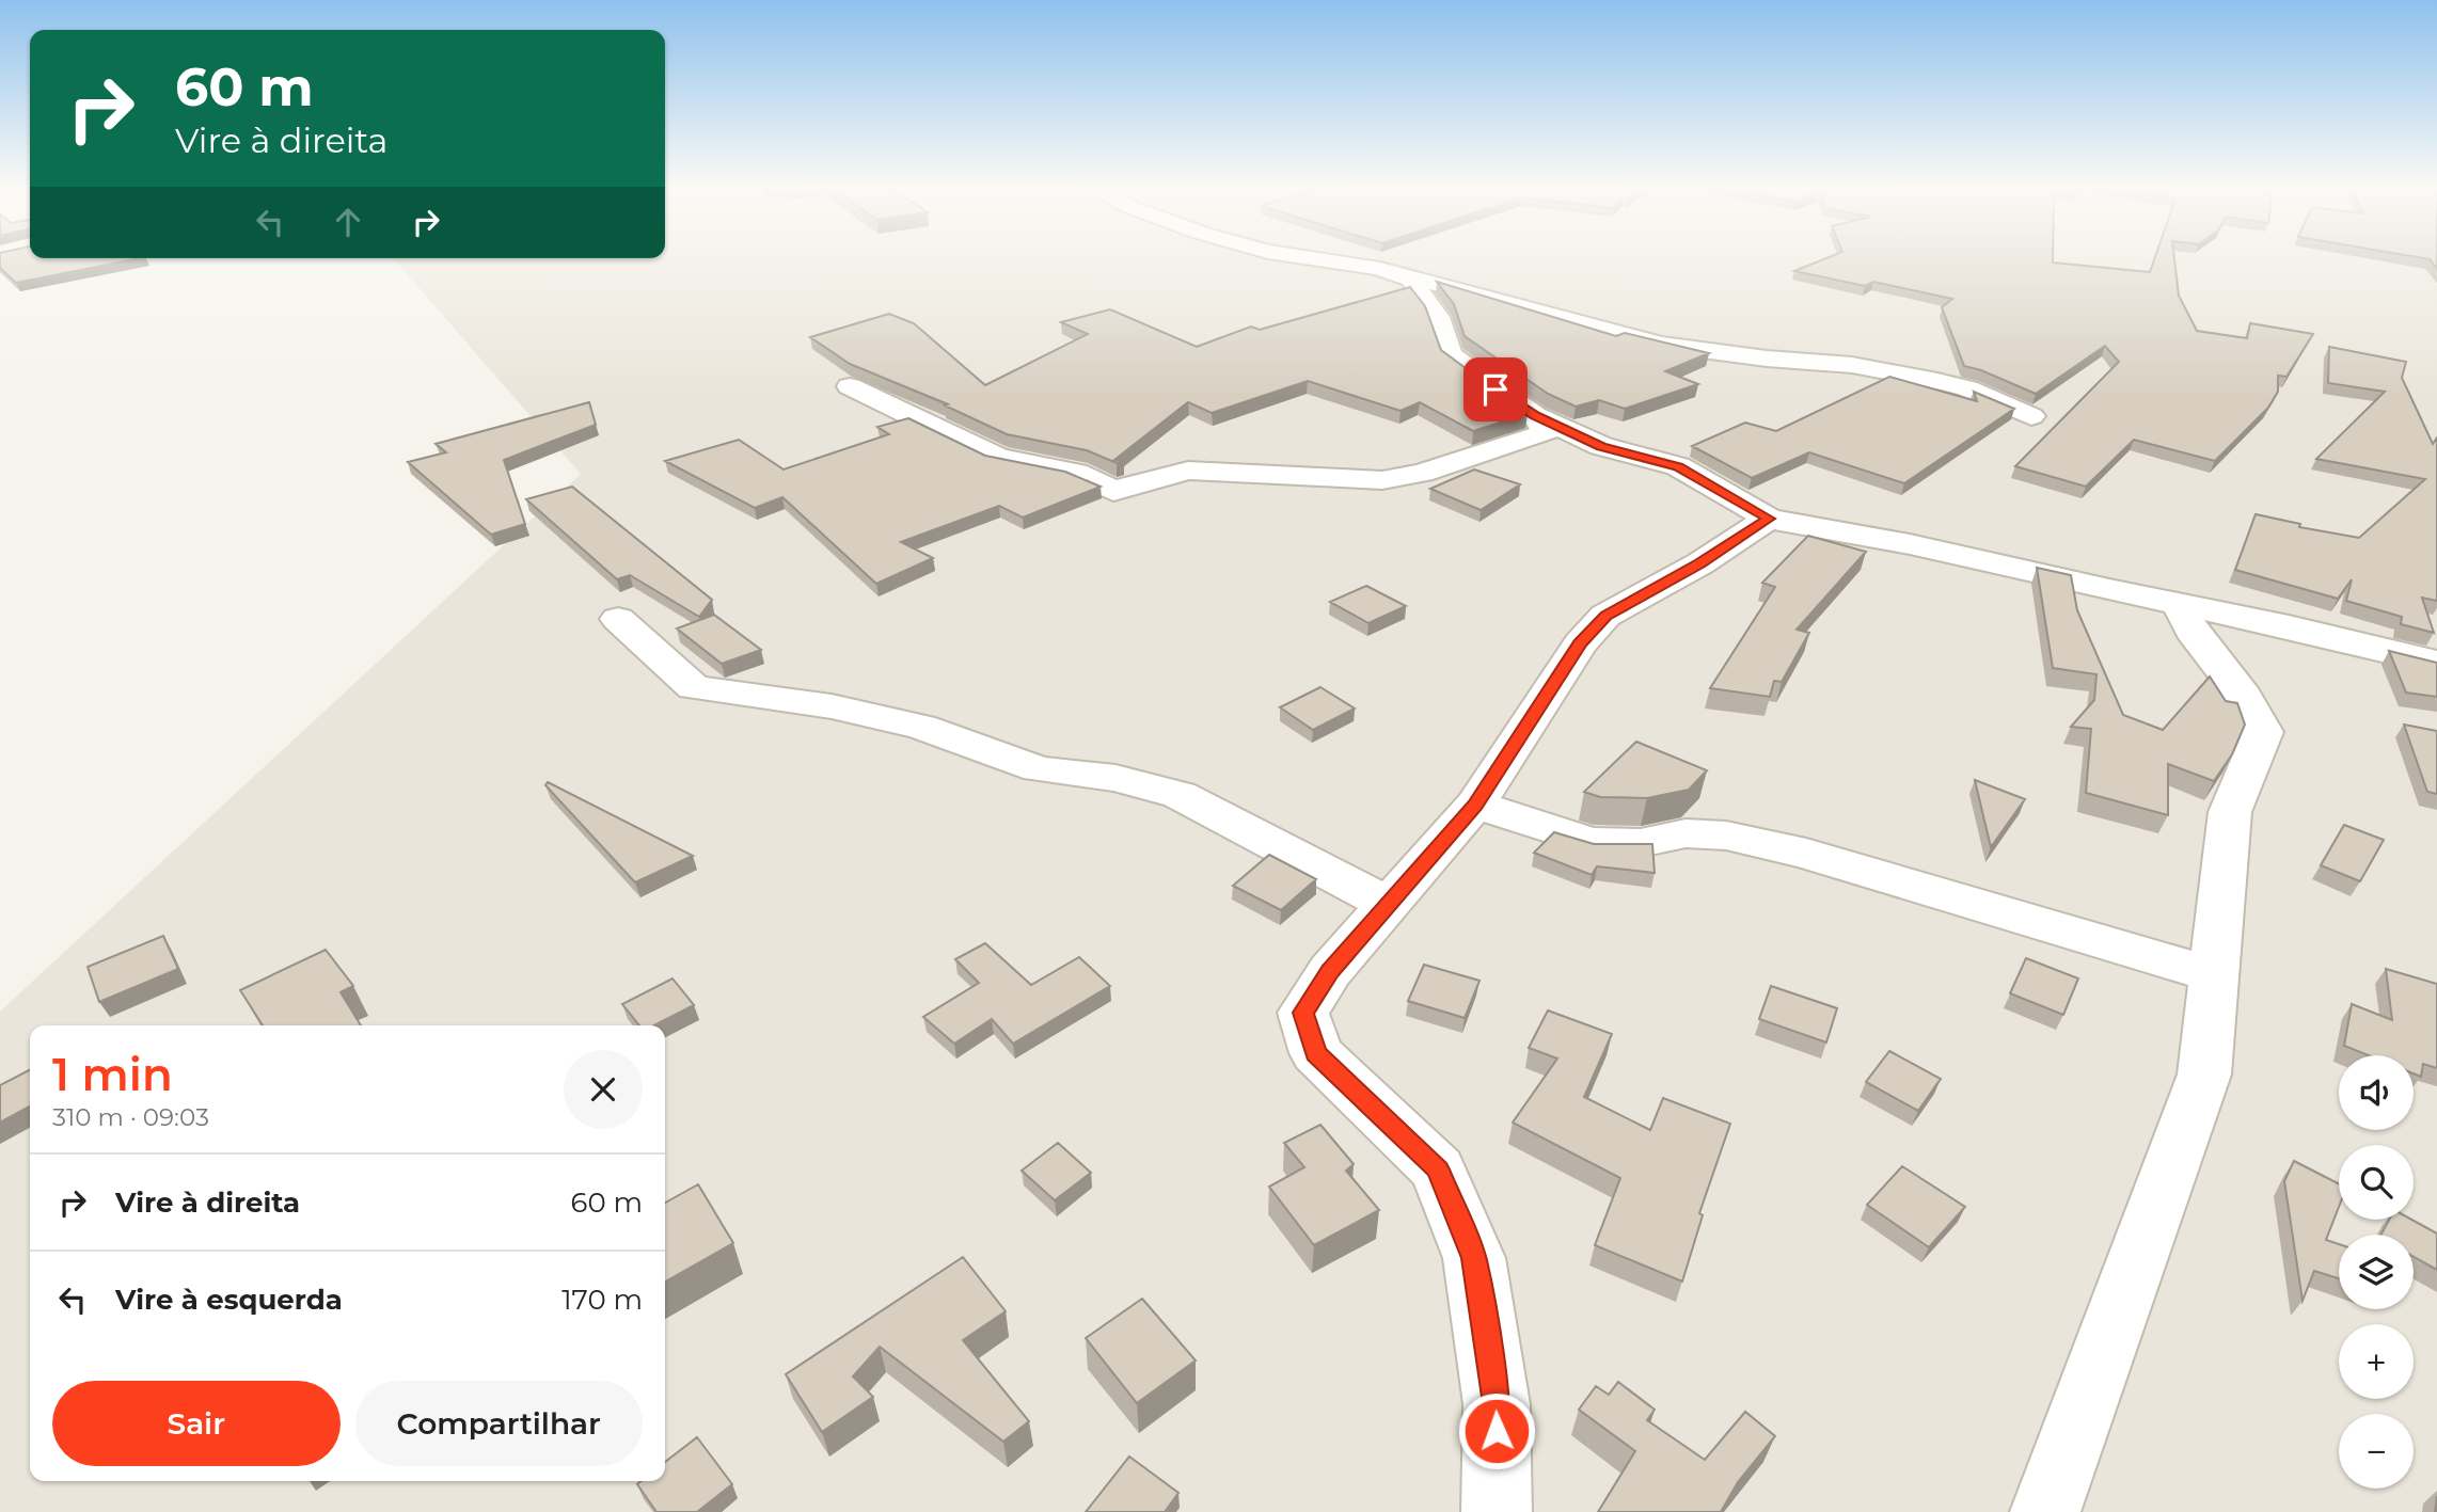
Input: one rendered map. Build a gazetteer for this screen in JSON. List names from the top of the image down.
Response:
{
  "page": {
    "turn": ["60 m", "Vire à direita"],
    "heading": ["1 min", "310 m · 09:03"],
    "map_buttons": ["+", "−"],
    "list": [
      {
        "name": "Vire à direita",
        "value": "60 m"
      },
      {
        "name": "Vire à esquerda",
        "value": "170 m"
      }
    ],
    "buttons": ["Sair", "Compartilhar"]
  }
}
